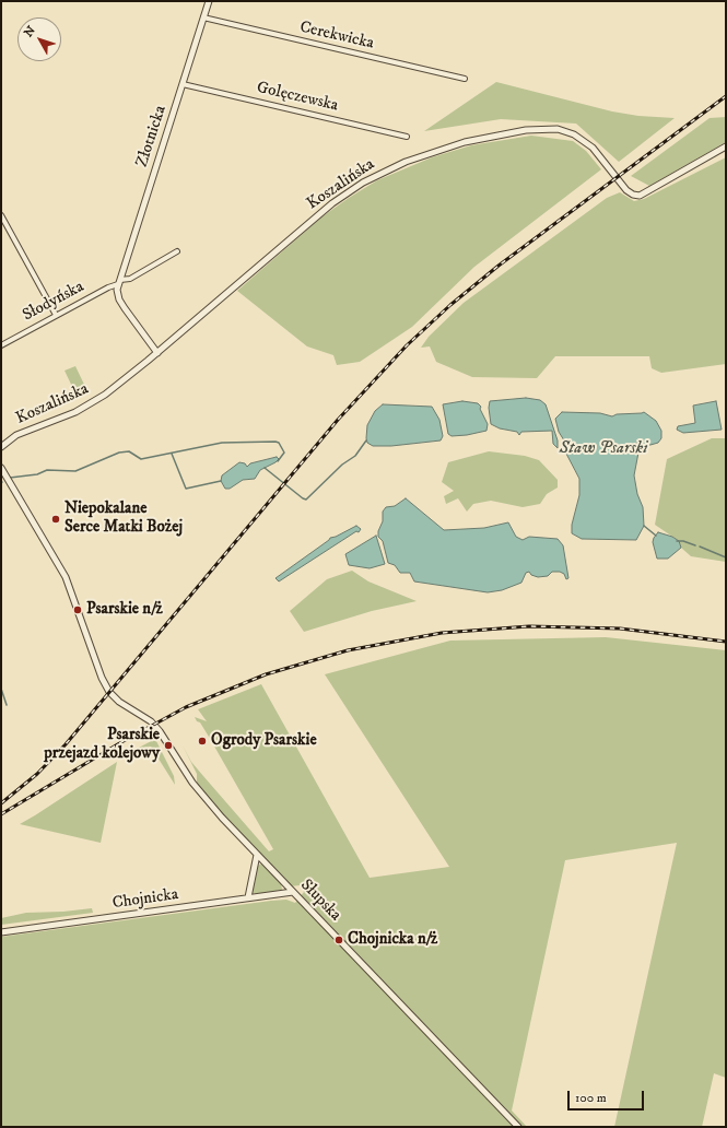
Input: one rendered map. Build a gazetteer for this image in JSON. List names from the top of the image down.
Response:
{
  "streets": {
    "street": [
      "Cerekwicka",
      "Golęczewska",
      "Złotnicka",
      "Koszalińska",
      "Słodyńska",
      "Chojnicka",
      "Słupska"
    ]
  },
  "crossings": [
    ["Cerekwicka", "Złotnicka"],
    ["Golęczewska", "Złotnicka"],
    ["Złotnicka", "Koszalińska"],
    ["Złotnicka", "Słodyńska"],
    ["Chojnicka", "Słupska"]
  ],
  "water": ["Staw Psarski"],
  "places": [
    "Niepokalane Serce Matki Bożej",
    "Psarskie n/ż",
    "Ogrody Psarskie",
    "Psarskie przejazd kolejowy",
    "Chojnicka n/ż"
  ],
  "scale_bar": "100 m",
  "north": "top left"
}
